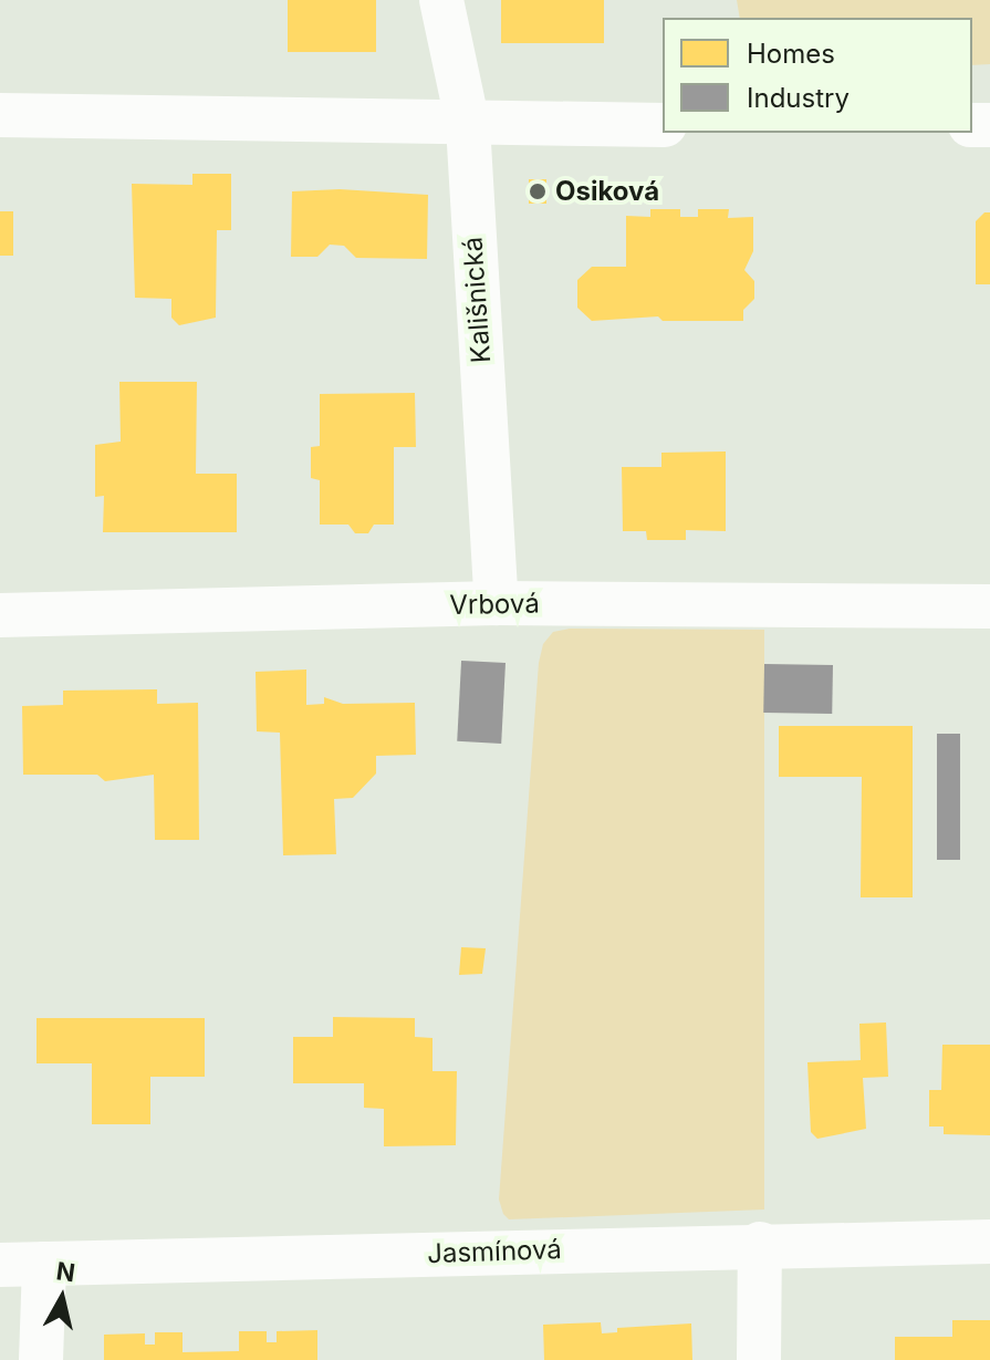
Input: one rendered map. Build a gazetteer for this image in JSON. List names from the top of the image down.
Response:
{
  "streets": {
    "street": ["Kališnická", "Vrbová", "Jasmínová"]
  },
  "crossings": [
    ["Kališnická", "Vrbová"]
  ],
  "places": ["Osiková"],
  "legend": ["Homes", "Industry"],
  "north": "top"
}
